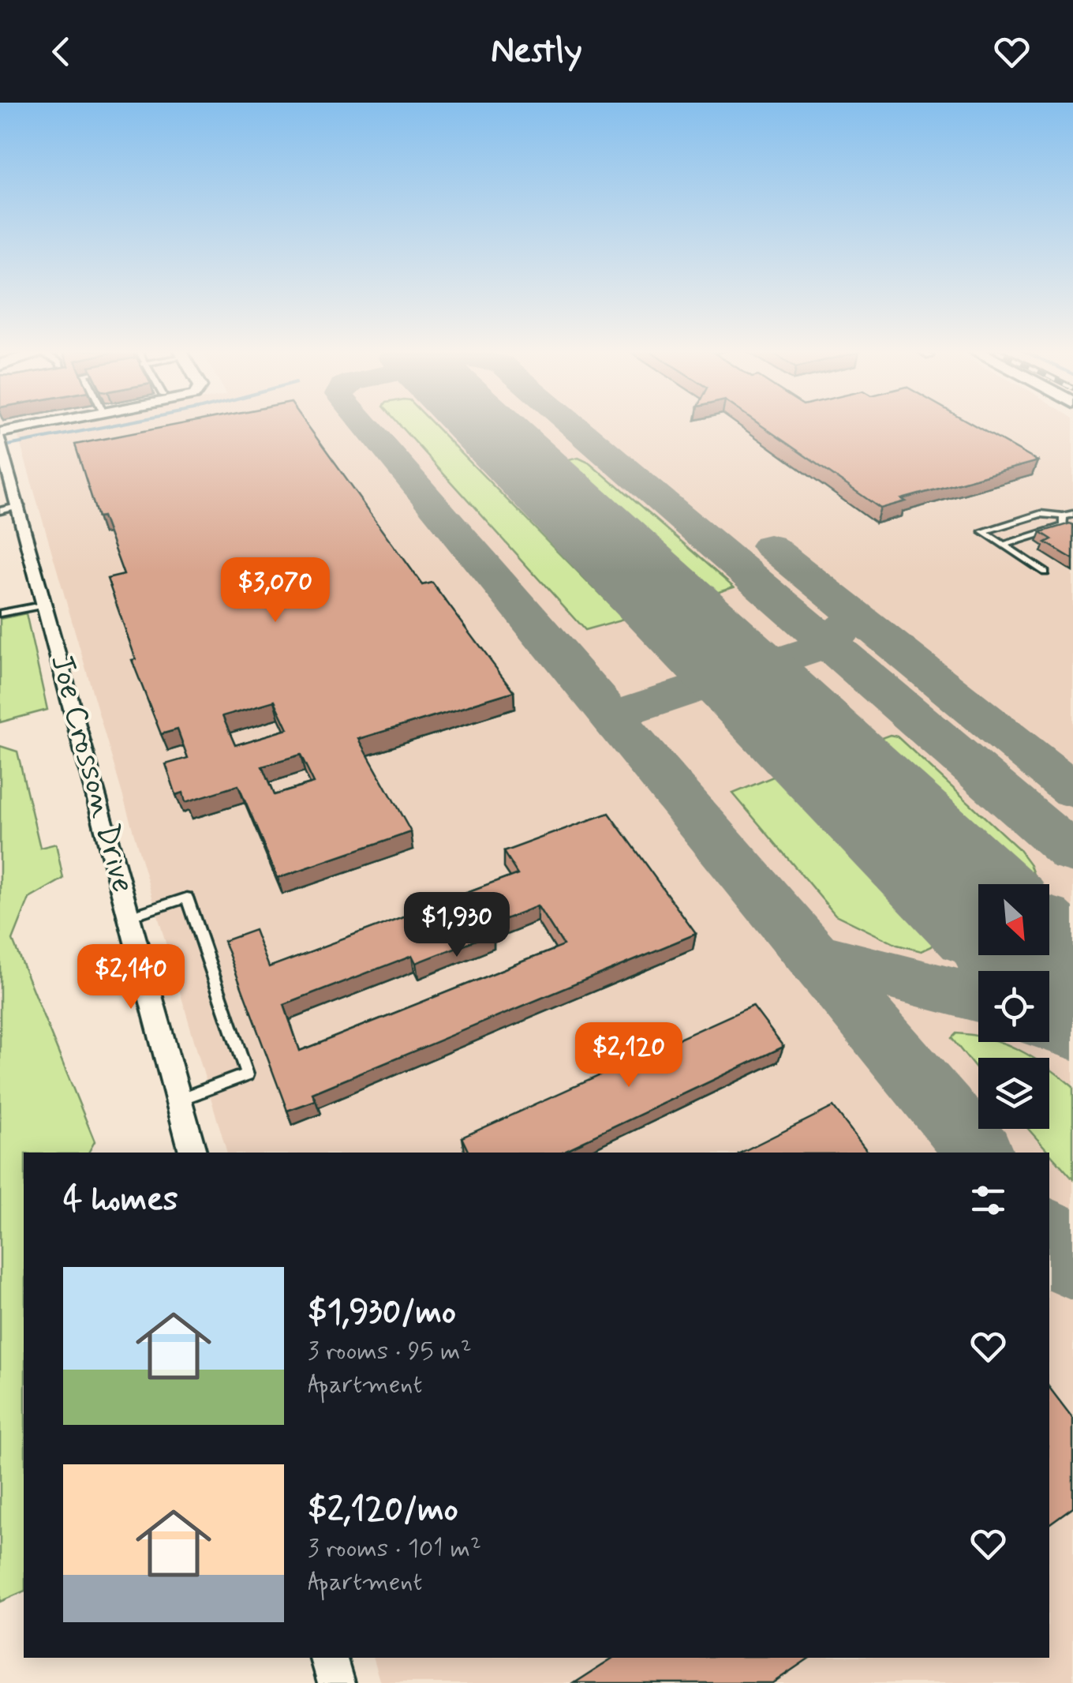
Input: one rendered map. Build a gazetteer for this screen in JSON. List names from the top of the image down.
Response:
{
  "streets": {
    "street": ["Joe Crosson Drive"]
  },
  "north": "bottom right",
  "page": {
    "header": "Nestly",
    "price": [
      "$3,070",
      "$1,930",
      "$2,140",
      "$2,120"
    ],
    "heading": "4 homes",
    "list": [
      {
        "name": "$1,930/mo",
        "note": "3 rooms · 95 m² · Apartment"
      },
      {
        "name": "$2,120/mo",
        "note": "3 rooms · 101 m² · Apartment"
      }
    ]
  }
}
